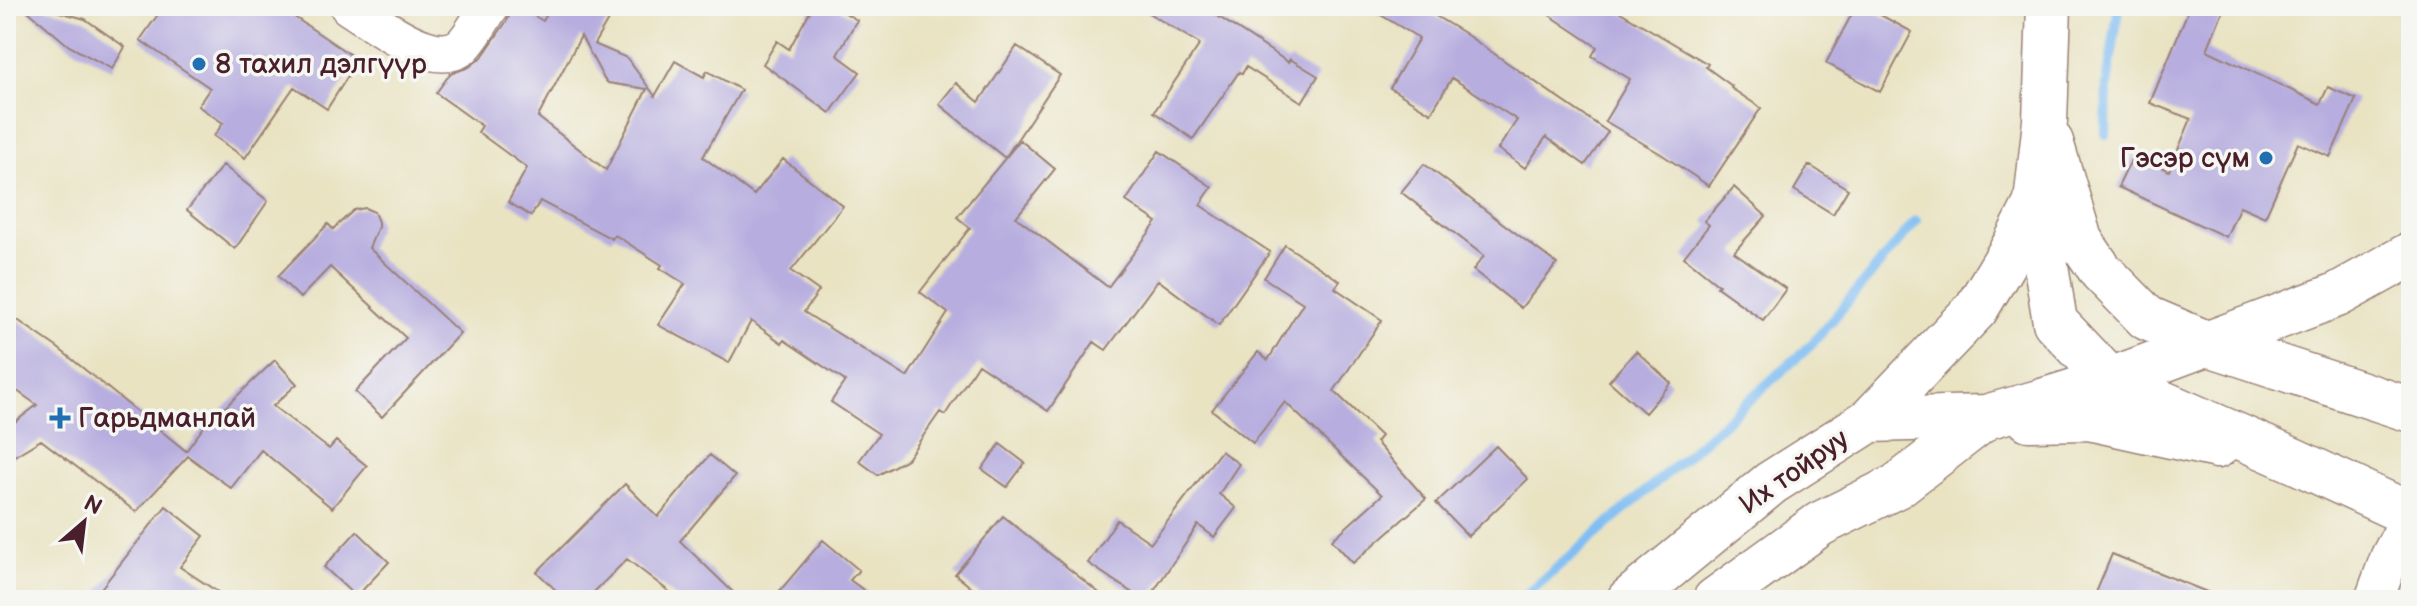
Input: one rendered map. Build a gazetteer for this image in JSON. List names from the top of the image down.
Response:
{
  "streets": {
    "main road": ["Их тойруу"]
  },
  "places": {
    "other": ["8 тахил дэлгүүр", "Гэсэр сүм"],
    "health": ["Гарьдманлай"]
  },
  "north": "top right"
}
